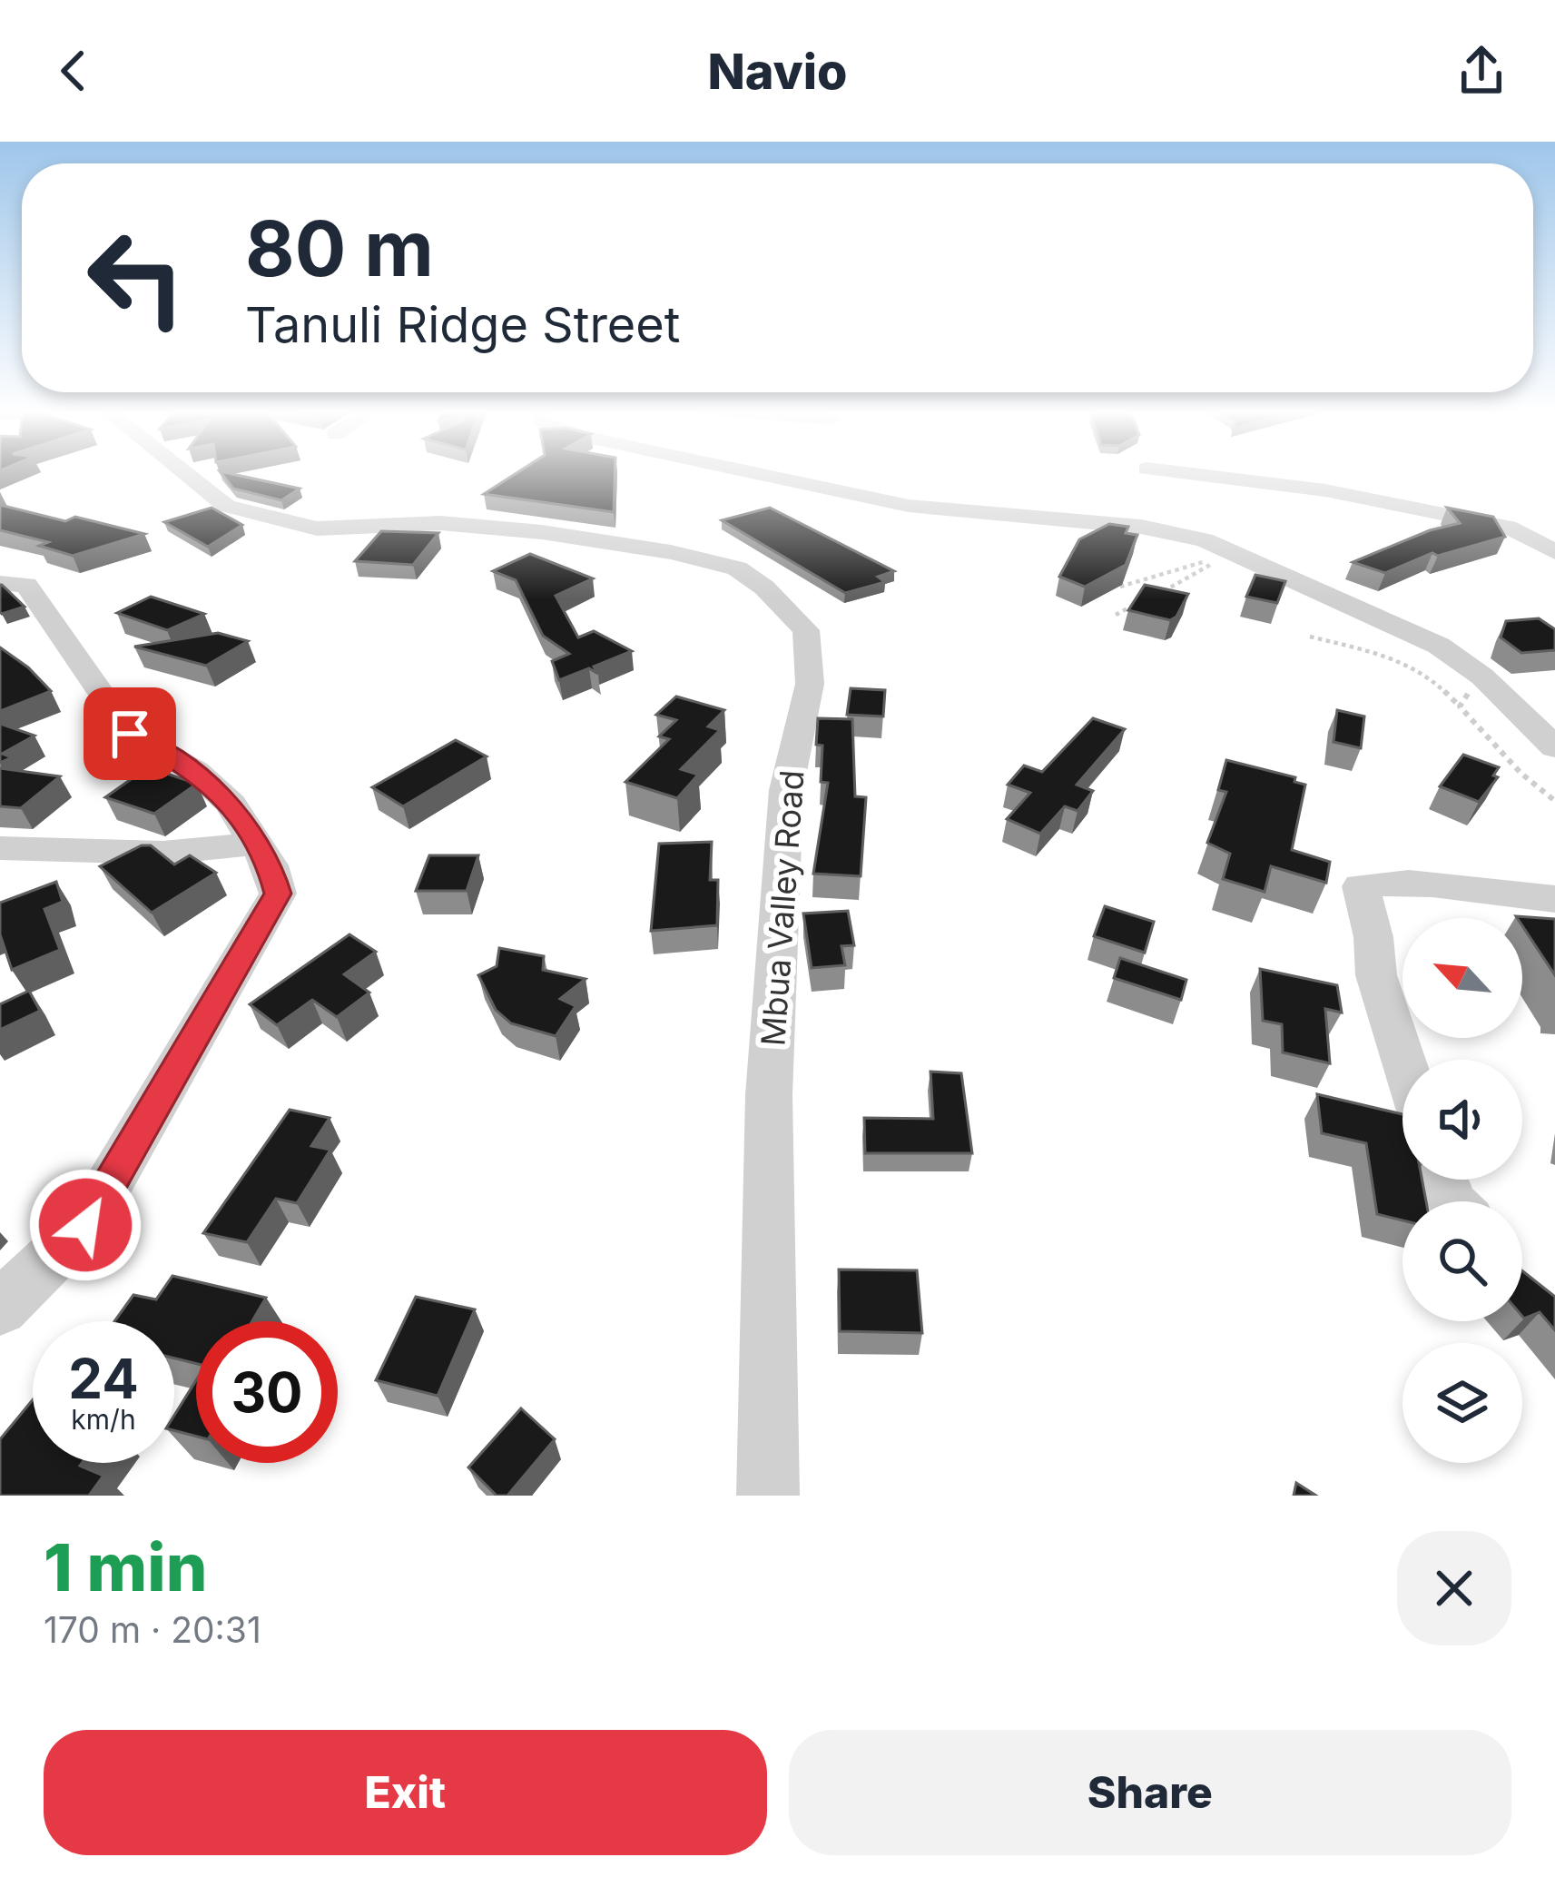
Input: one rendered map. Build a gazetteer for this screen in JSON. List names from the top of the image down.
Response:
{
  "streets": {
    "street": ["Mbua Valley Road"]
  },
  "north": "top left",
  "page": {
    "header": "Navio",
    "turn": ["80 m", "Tanuli Ridge Street"],
    "speed": "24 km/h",
    "limit": "30",
    "heading": ["1 min", "170 m · 20:31"],
    "buttons": ["Exit", "Share"]
  }
}
